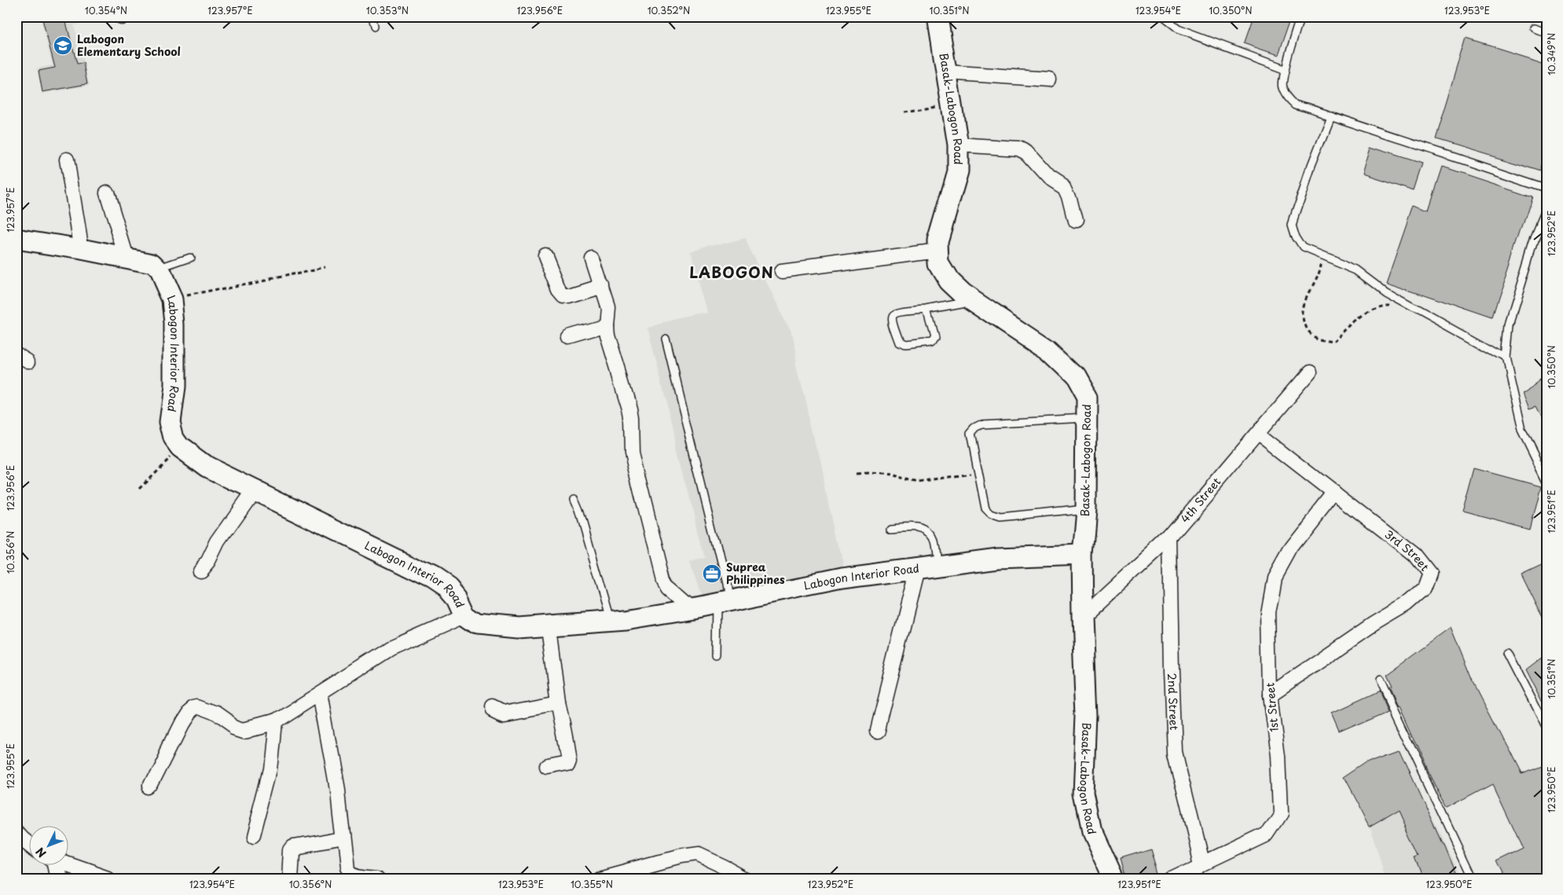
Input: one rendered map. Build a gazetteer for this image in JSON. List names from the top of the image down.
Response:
{
  "streets": {
    "street": [
      "Basak-Labogon Road",
      "Labogon Interior Road",
      "4th Street",
      "3rd Street",
      "2nd Street",
      "1st Street"
    ]
  },
  "crossings": [
    ["Basak-Labogon Road", "Labogon Interior Road"],
    ["Basak-Labogon Road", "4th Street"],
    ["4th Street", "3rd Street"],
    ["4th Street", "2nd Street"],
    ["3rd Street", "1st Street"],
    ["2nd Street", "1st Street"]
  ],
  "districts": ["LABOGON"],
  "places": {
    "school or university": ["Labogon Elementary School"],
    "office": ["Suprea Philippines"]
  },
  "north": "bottom left",
  "coordinates": [
    "10.354°N",
    "123.957°E",
    "10.353°N",
    "123.956°E",
    "10.352°N",
    "123.955°E",
    "10.351°N",
    "123.954°E",
    "10.350°N",
    "123.953°E",
    "10.349°N",
    "123.952°E",
    "123.951°E",
    "10.356°N",
    "123.950°E",
    "10.355°N"
  ]
}
